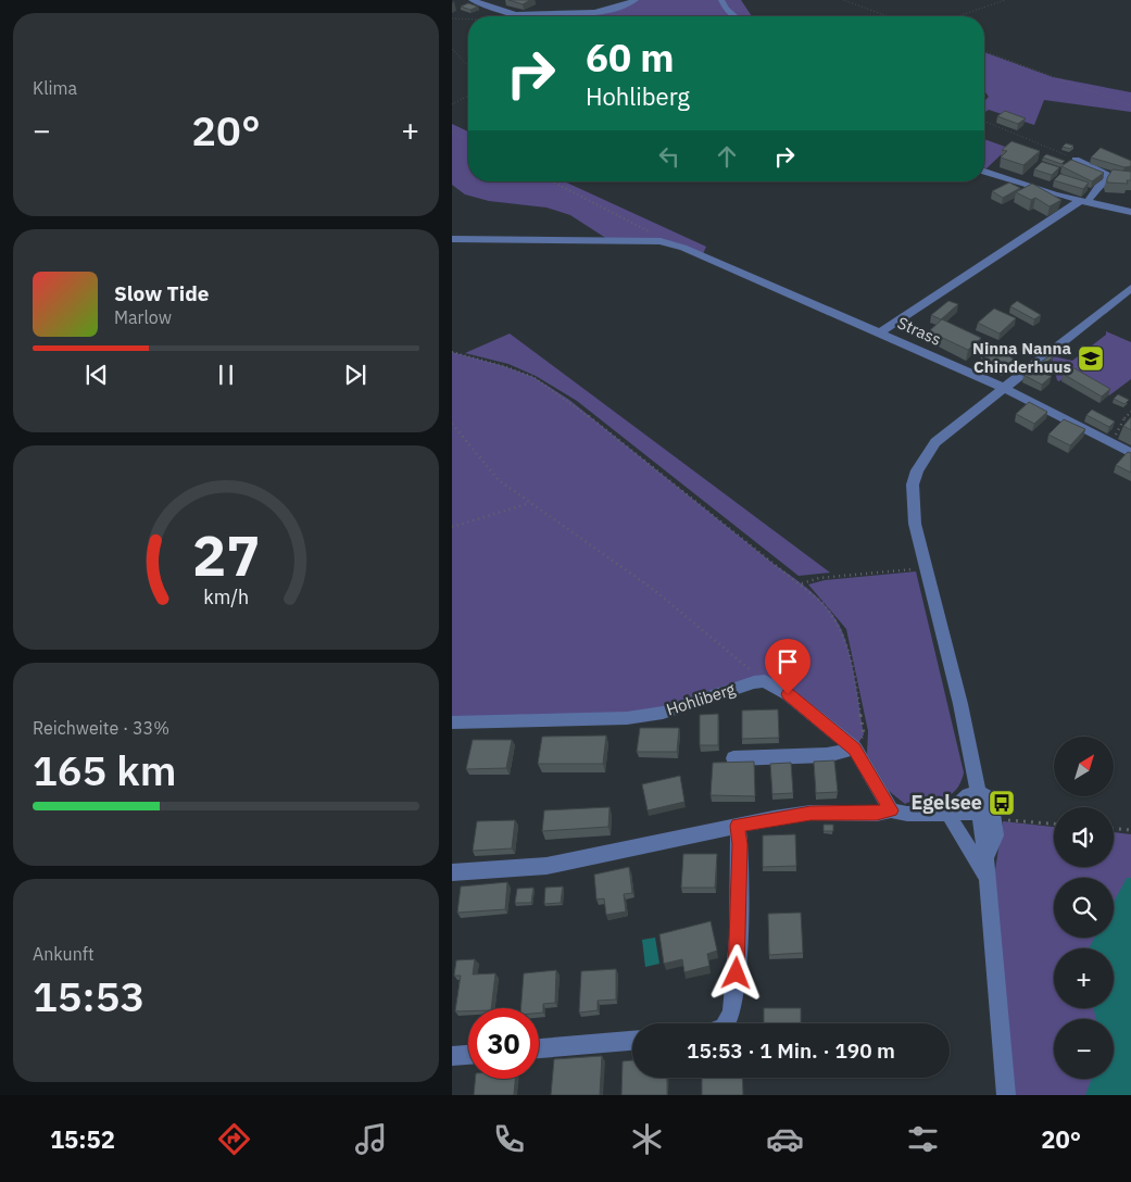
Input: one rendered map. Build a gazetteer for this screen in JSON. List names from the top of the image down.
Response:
{
  "streets": {
    "street": ["Strass", "Hohliberg"]
  },
  "places": {
    "school or university": ["Ninna Nanna Chinderhuus"],
    "bus stop": ["Egelsee"]
  },
  "north": "top right",
  "page": {
    "tile": [
      "Klima",
      ["Reichweite · 33%", "165 km"],
      ["Ankunft", "15:53"]
    ],
    "turn": ["60 m", "Hohliberg"],
    "heat": ["−", "20°", "+"],
    "song": ["Slow Tide", "Marlow"],
    "map_buttons": ["+", "−"],
    "limit": "30",
    "trip": "15:53 · 1 Min. · 190 m",
    "tabs": ["15:52", "20°"],
    "gauge": ["27", "km/h"]
  }
}
